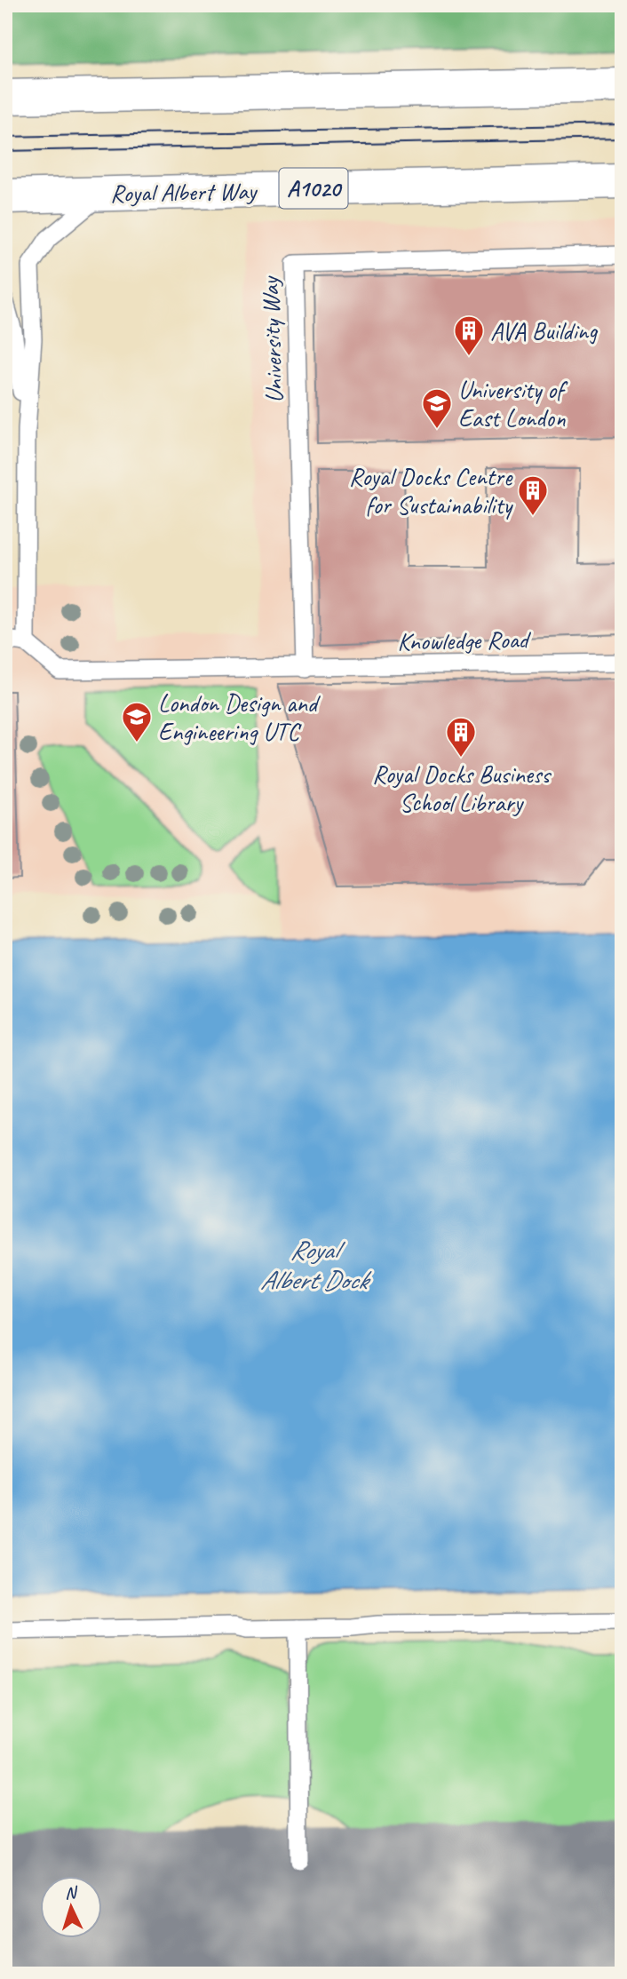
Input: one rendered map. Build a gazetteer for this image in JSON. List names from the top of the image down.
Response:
{
  "streets": {
    "main road": ["A1020", "Royal Albert Way"],
    "lane": ["University Way", "Knowledge Road"]
  },
  "crossings": [
    ["University Way", "Knowledge Road"]
  ],
  "water": ["Royal Albert Dock"],
  "places": {
    "building": ["AVA Building", "Royal Docks Centre for Sustainability", "Royal Docks Business School Library"],
    "school or university": ["University of East London", "London Design and Engineering UTC"]
  },
  "north": "top"
}
